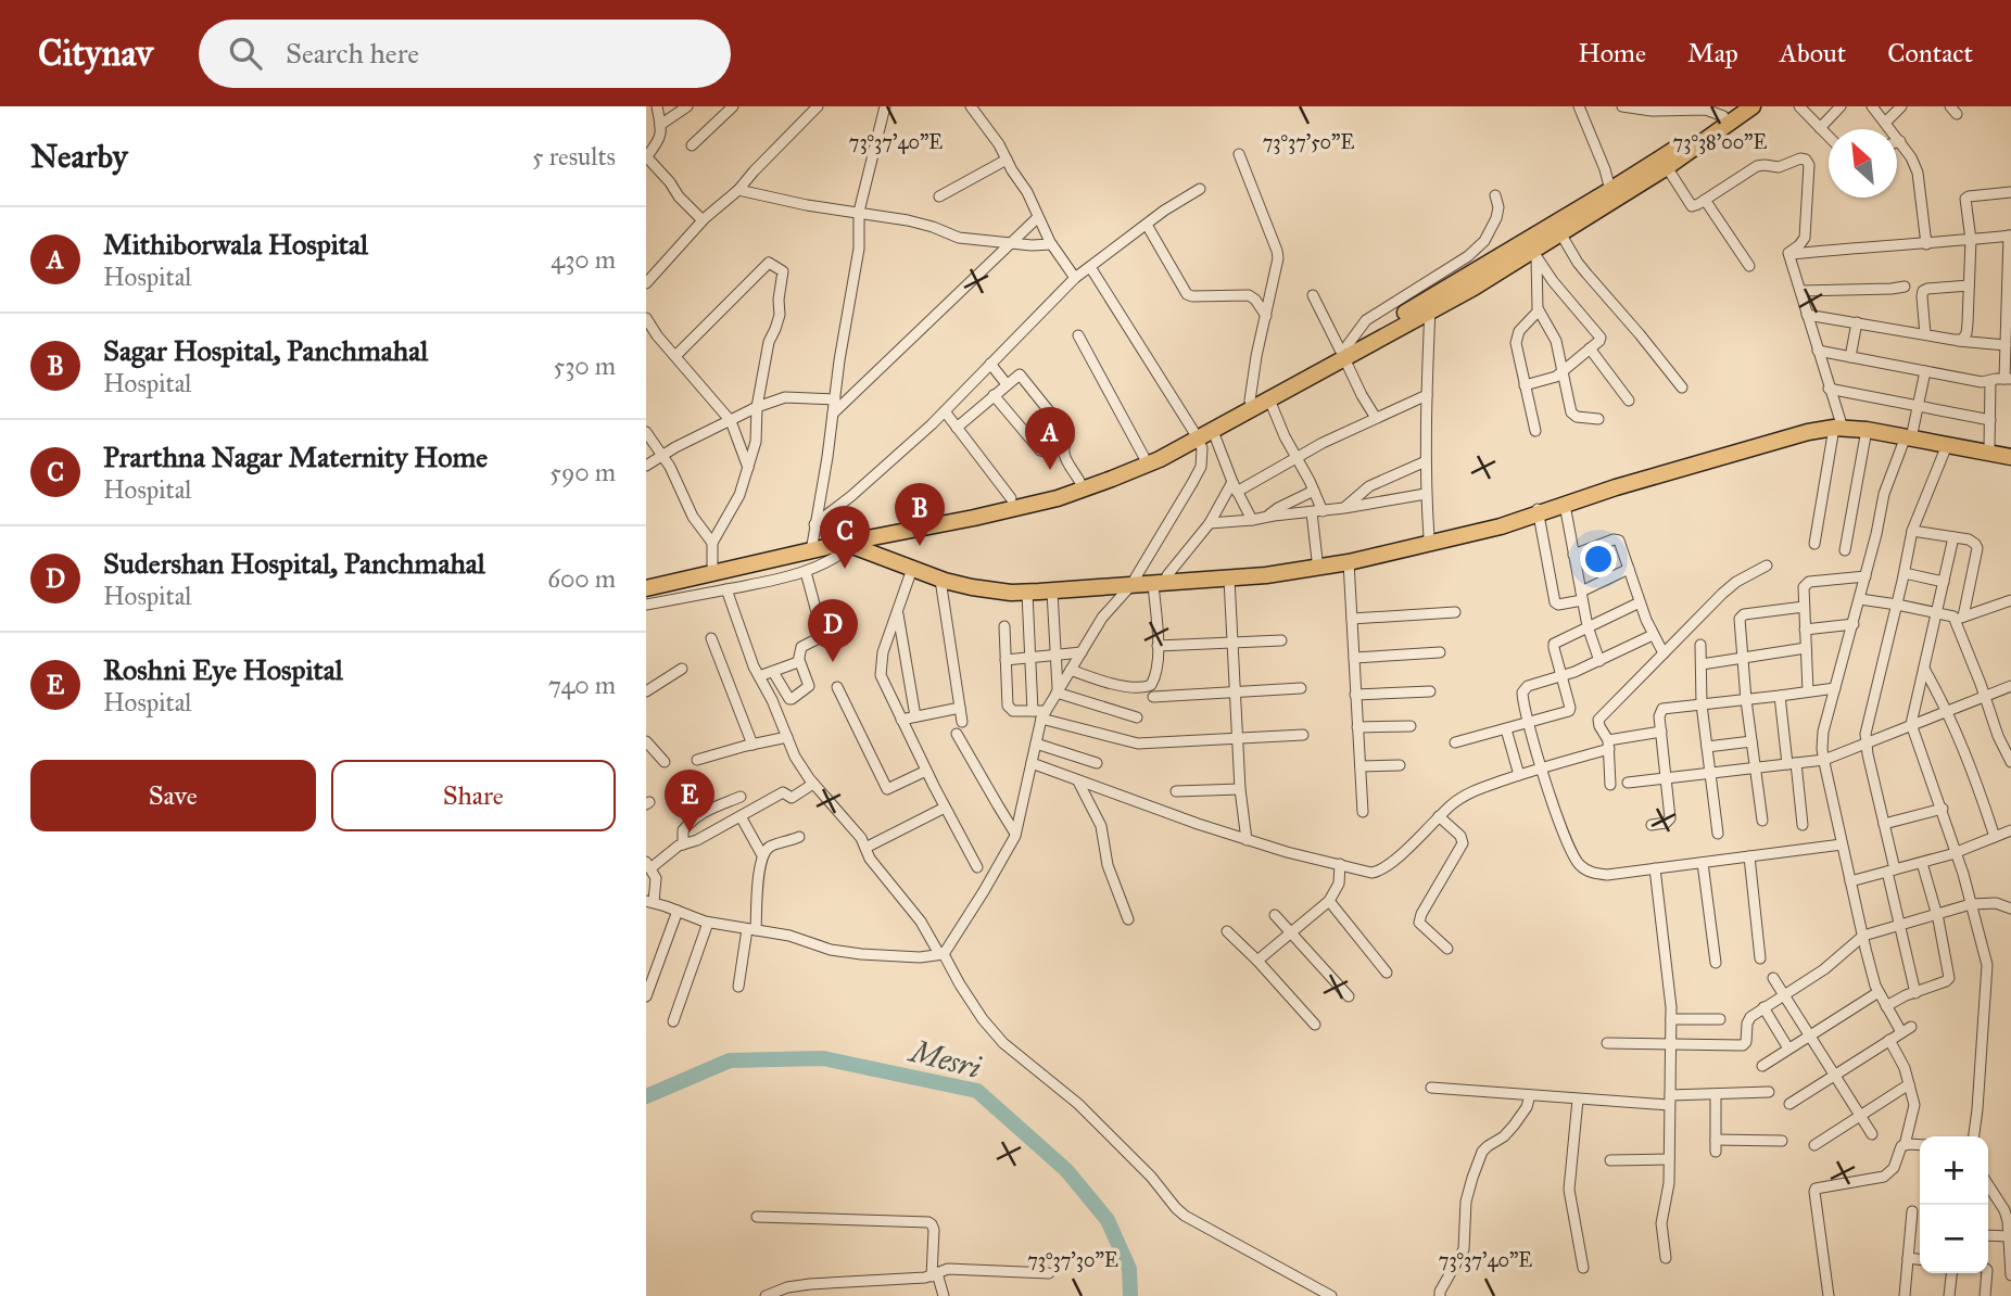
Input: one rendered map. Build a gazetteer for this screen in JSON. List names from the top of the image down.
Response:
{
  "water": ["Mesri"],
  "north": "top left",
  "page": {
    "header": "Citynav",
    "search": "Search here",
    "nav": [
      "Home",
      "Map",
      "About",
      "Contact"
    ],
    "heading": ["Nearby", "5 results"],
    "list": [
      {
        "mark": "A",
        "name": "Mithiborwala Hospital",
        "note": "Hospital",
        "value": "430 m"
      },
      {
        "mark": "B",
        "name": "Sagar Hospital, Panchmahal",
        "note": "Hospital",
        "value": "530 m"
      },
      {
        "mark": "C",
        "name": "Prarthna Nagar Maternity Home",
        "note": "Hospital",
        "value": "590 m"
      },
      {
        "mark": "D",
        "name": "Sudershan Hospital, Panchmahal",
        "note": "Hospital",
        "value": "600 m"
      },
      {
        "mark": "E",
        "name": "Roshni Eye Hospital",
        "note": "Hospital",
        "value": "740 m"
      }
    ],
    "pins": [
      "A",
      "B",
      "C",
      "D",
      "E"
    ],
    "buttons": ["Save", "Share"],
    "map_buttons": ["+", "−"]
  },
  "coordinates": [
    "73°37'40\"E",
    "73°37'50\"E",
    "73°38'00\"E",
    "73°37'30\"E"
  ]
}
